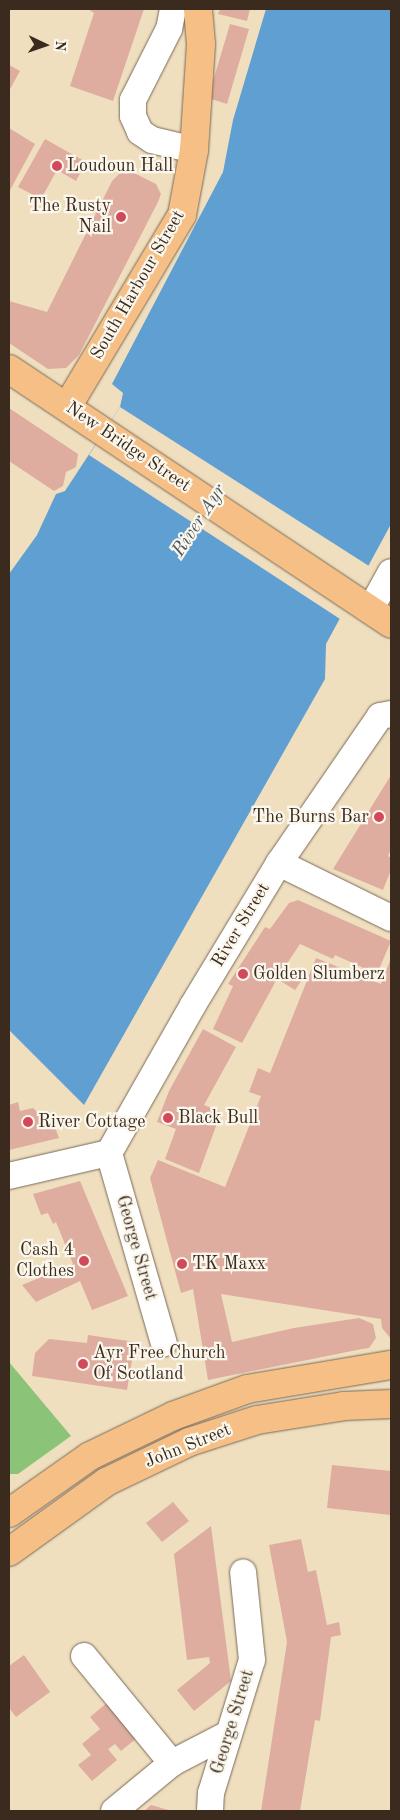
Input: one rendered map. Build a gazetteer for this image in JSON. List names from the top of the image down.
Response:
{
  "streets": {
    "main road": ["South Harbour Street", "New Bridge Street", "John Street"],
    "street": ["River Street", "George Street"]
  },
  "crossings": [
    ["South Harbour Street", "New Bridge Street"],
    ["River Street", "George Street"]
  ],
  "water": ["River Ayr"],
  "places": [
    "Loudoun Hall",
    "The Rusty Nail",
    "The Burns Bar",
    "Golden Slumberz",
    "Black Bull",
    "River Cottage",
    "Cash 4 Clothes",
    "TK Maxx",
    "Ayr Free Church Of Scotland"
  ],
  "north": "right"
}
